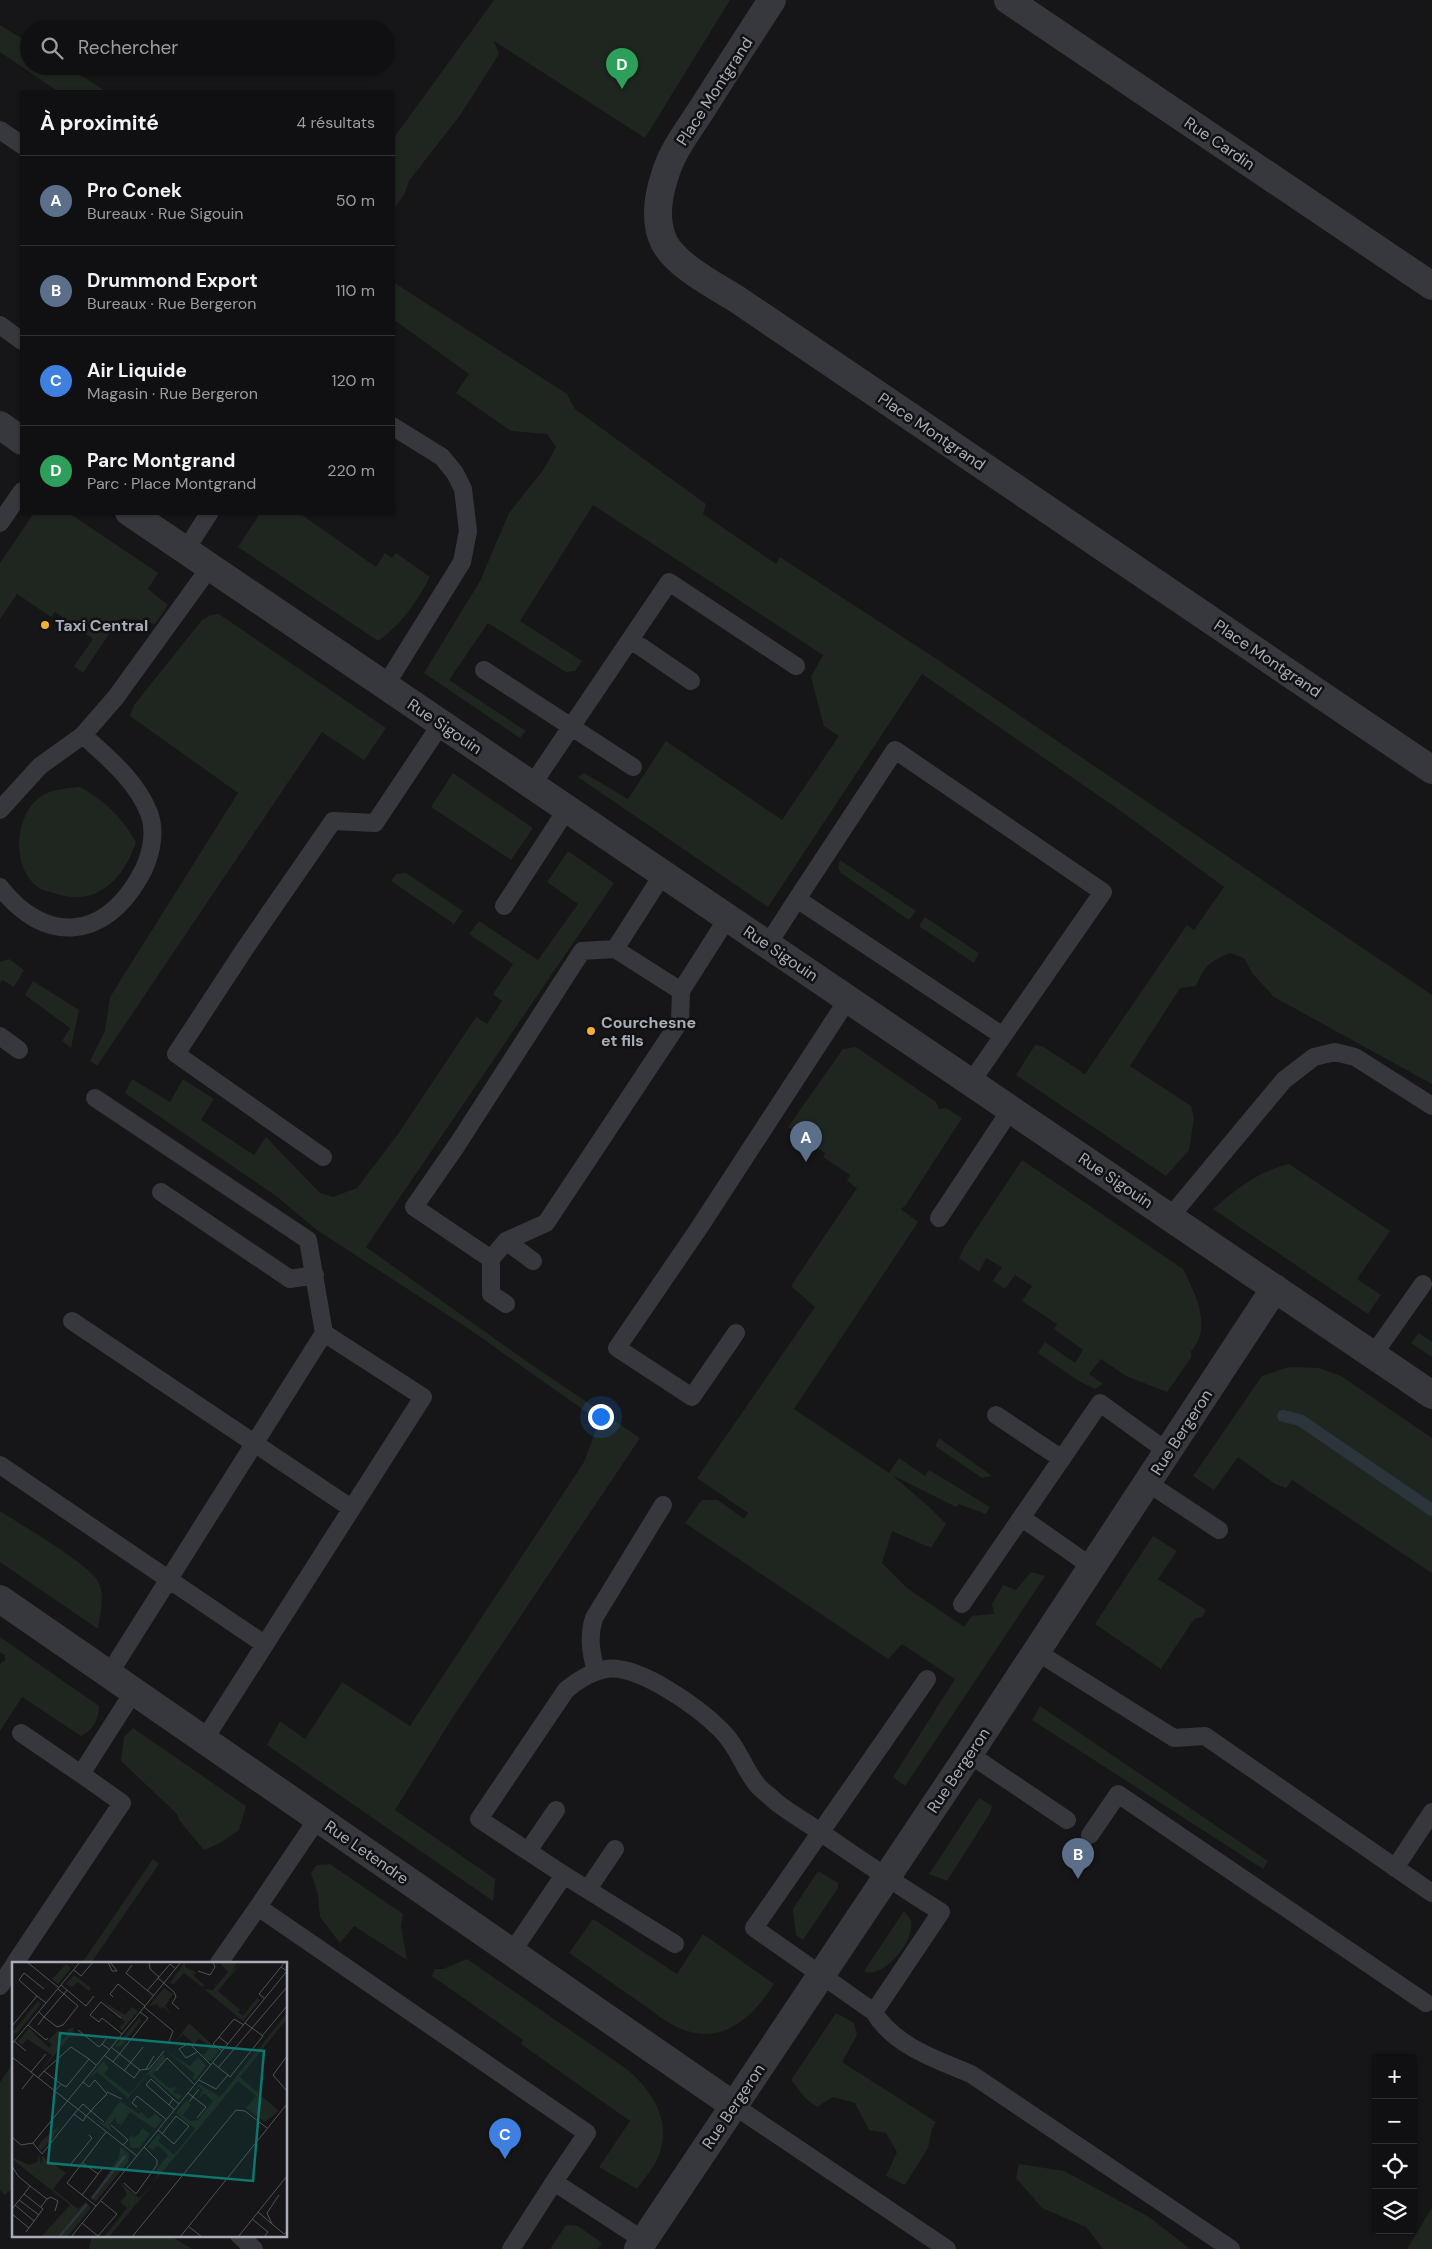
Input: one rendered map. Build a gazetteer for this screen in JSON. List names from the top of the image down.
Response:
{
  "streets": {
    "street": [
      "Place Montgrand",
      "Rue Cardin",
      "Rue Sigouin",
      "Rue Bergeron",
      "Rue Letendre"
    ]
  },
  "crossings": [
    ["Rue Sigouin", "Rue Bergeron"],
    ["Rue Bergeron", "Rue Letendre"]
  ],
  "places": ["Taxi Central", "Courchesne et fils"],
  "page": {
    "search": "Rechercher",
    "pins": [
      "D",
      "A",
      "B",
      "C"
    ],
    "heading": ["À proximité", "4 résultats"],
    "list": [
      {
        "mark": "A",
        "name": "Pro Conek",
        "note": "Bureaux · Rue Sigouin",
        "value": "50 m"
      },
      {
        "mark": "B",
        "name": "Drummond Export",
        "note": "Bureaux · Rue Bergeron",
        "value": "110 m"
      },
      {
        "mark": "C",
        "name": "Air Liquide",
        "note": "Magasin · Rue Bergeron",
        "value": "120 m"
      },
      {
        "mark": "D",
        "name": "Parc Montgrand",
        "note": "Parc · Place Montgrand",
        "value": "220 m"
      }
    ],
    "map_buttons": ["+", "−"]
  }
}
